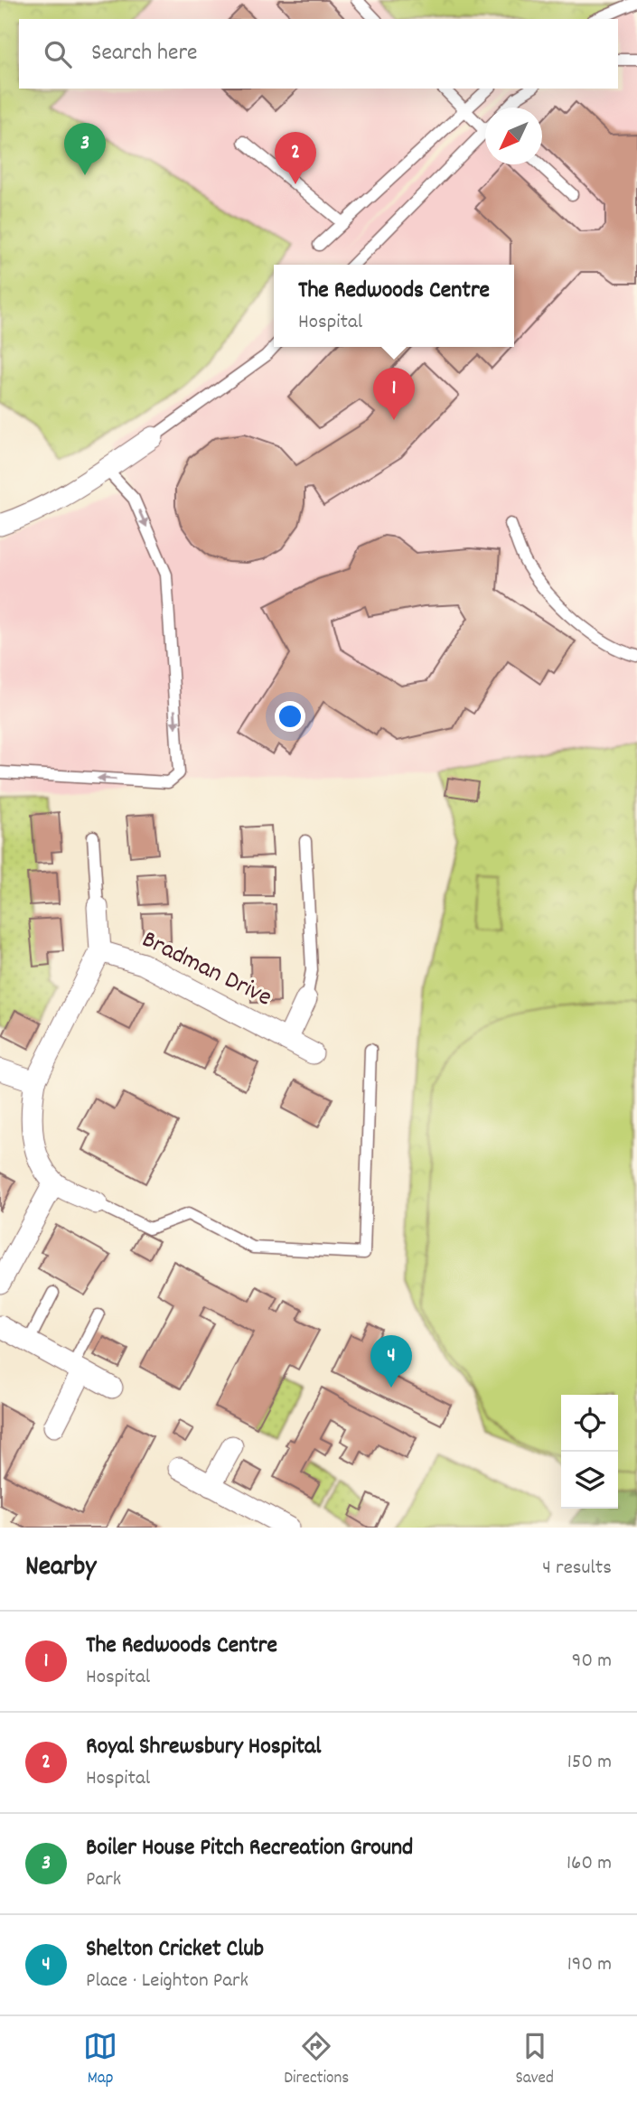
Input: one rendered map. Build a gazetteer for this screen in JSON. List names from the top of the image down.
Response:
{
  "streets": {
    "street": ["Bradman Drive"]
  },
  "north": "bottom left",
  "page": {
    "search": "Search here",
    "pins": [
      "3",
      "2",
      "1",
      "4"
    ],
    "popup": ["The Redwoods Centre", "Hospital"],
    "heading": ["Nearby", "4 results"],
    "list": [
      {
        "mark": "1",
        "name": "The Redwoods Centre",
        "note": "Hospital",
        "value": "90 m"
      },
      {
        "mark": "2",
        "name": "Royal Shrewsbury Hospital",
        "note": "Hospital",
        "value": "150 m"
      },
      {
        "mark": "3",
        "name": "Boiler House Pitch Recreation Ground",
        "note": "Park",
        "value": "160 m"
      },
      {
        "mark": "4",
        "name": "Shelton Cricket Club",
        "note": "Place · Leighton Park",
        "value": "190 m"
      }
    ],
    "nav": ["Map", "Directions", "Saved"]
  }
}
